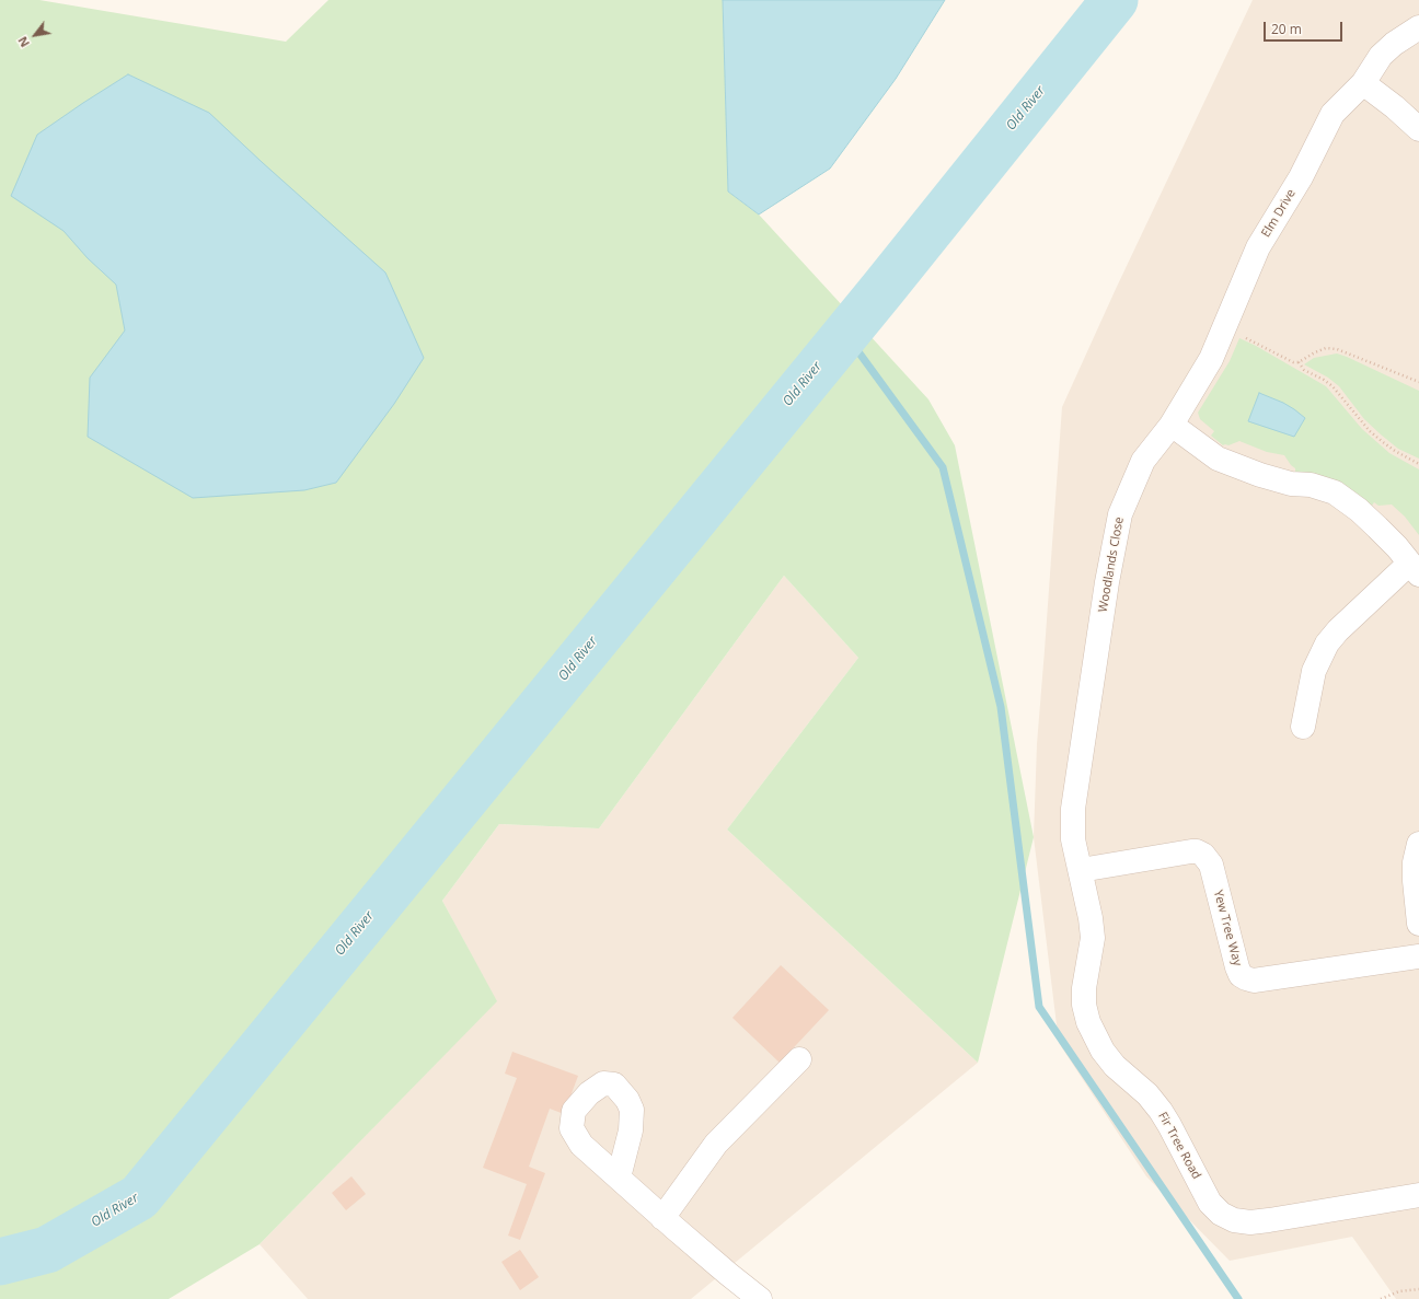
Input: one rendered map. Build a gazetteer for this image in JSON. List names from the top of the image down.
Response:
{
  "streets": {
    "street": [
      "Elm Drive",
      "Woodlands Close",
      "Yew Tree Way",
      "Fir Tree Road"
    ]
  },
  "crossings": [
    ["Elm Drive", "Woodlands Close"],
    ["Woodlands Close", "Yew Tree Way"],
    ["Woodlands Close", "Fir Tree Road"],
    ["Yew Tree Way", "Fir Tree Road"]
  ],
  "water": ["Old River"],
  "scale_bar": "20 m",
  "north": "bottom left"
}
